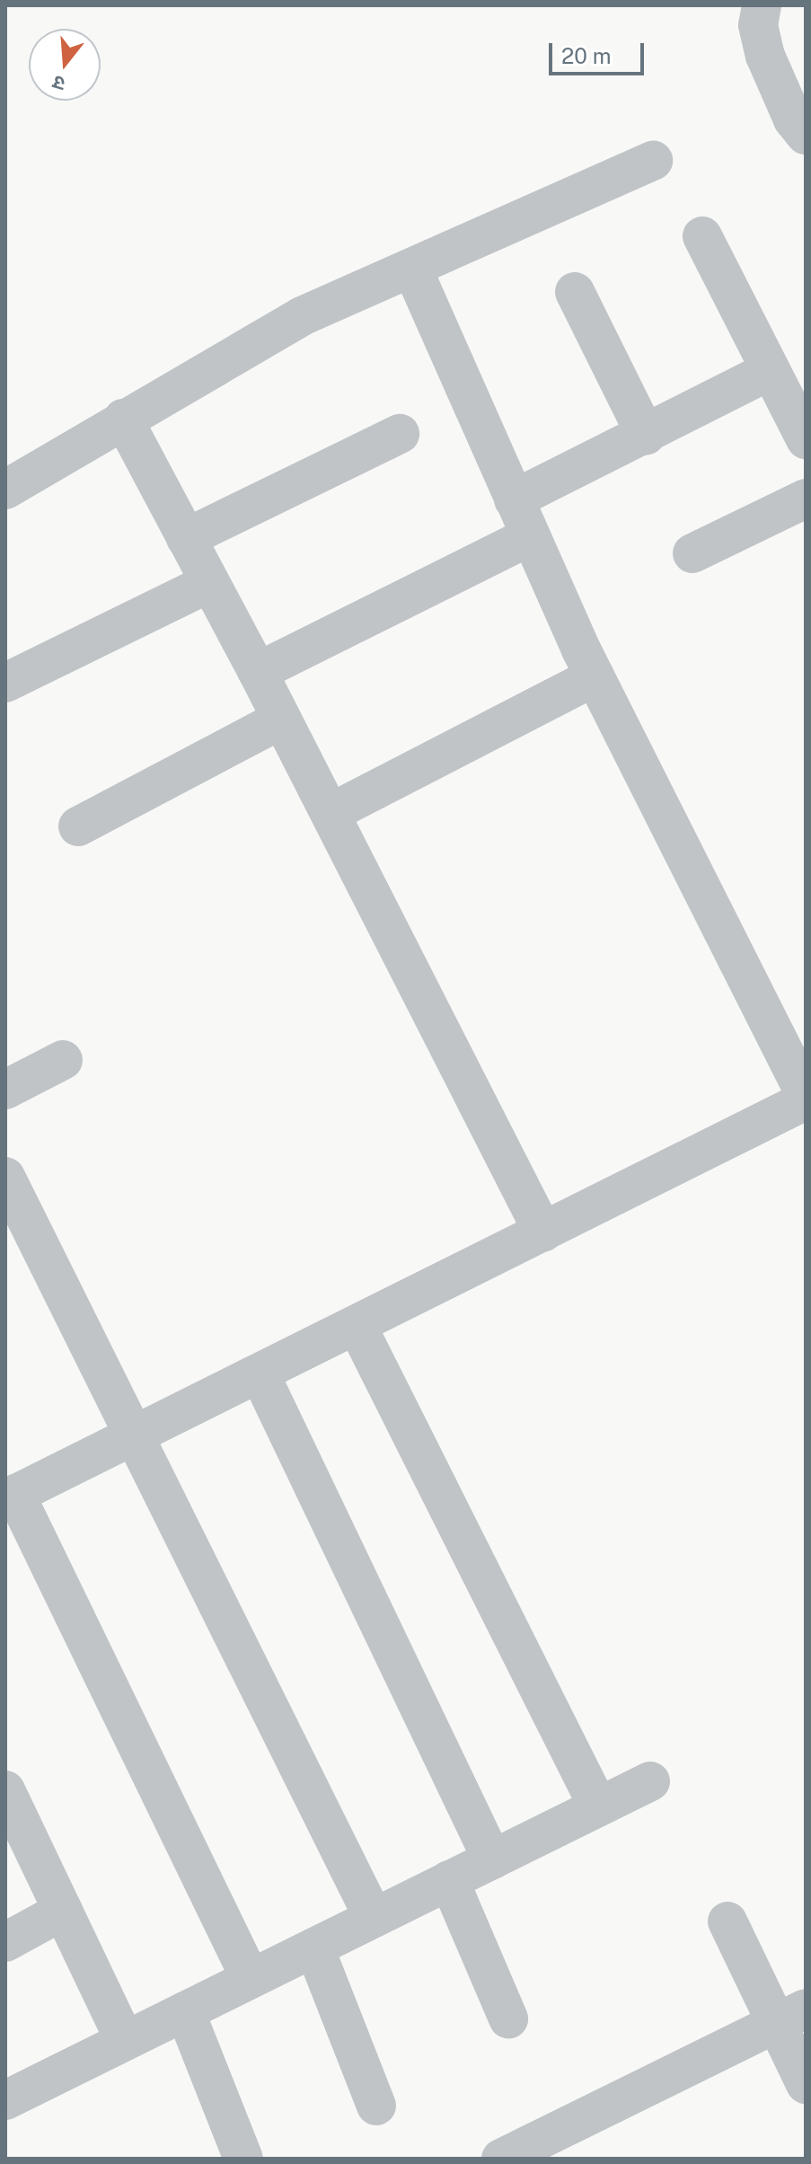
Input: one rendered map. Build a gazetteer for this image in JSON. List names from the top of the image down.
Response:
{
  "scale_bar": "20 m",
  "north": "bottom"
}
